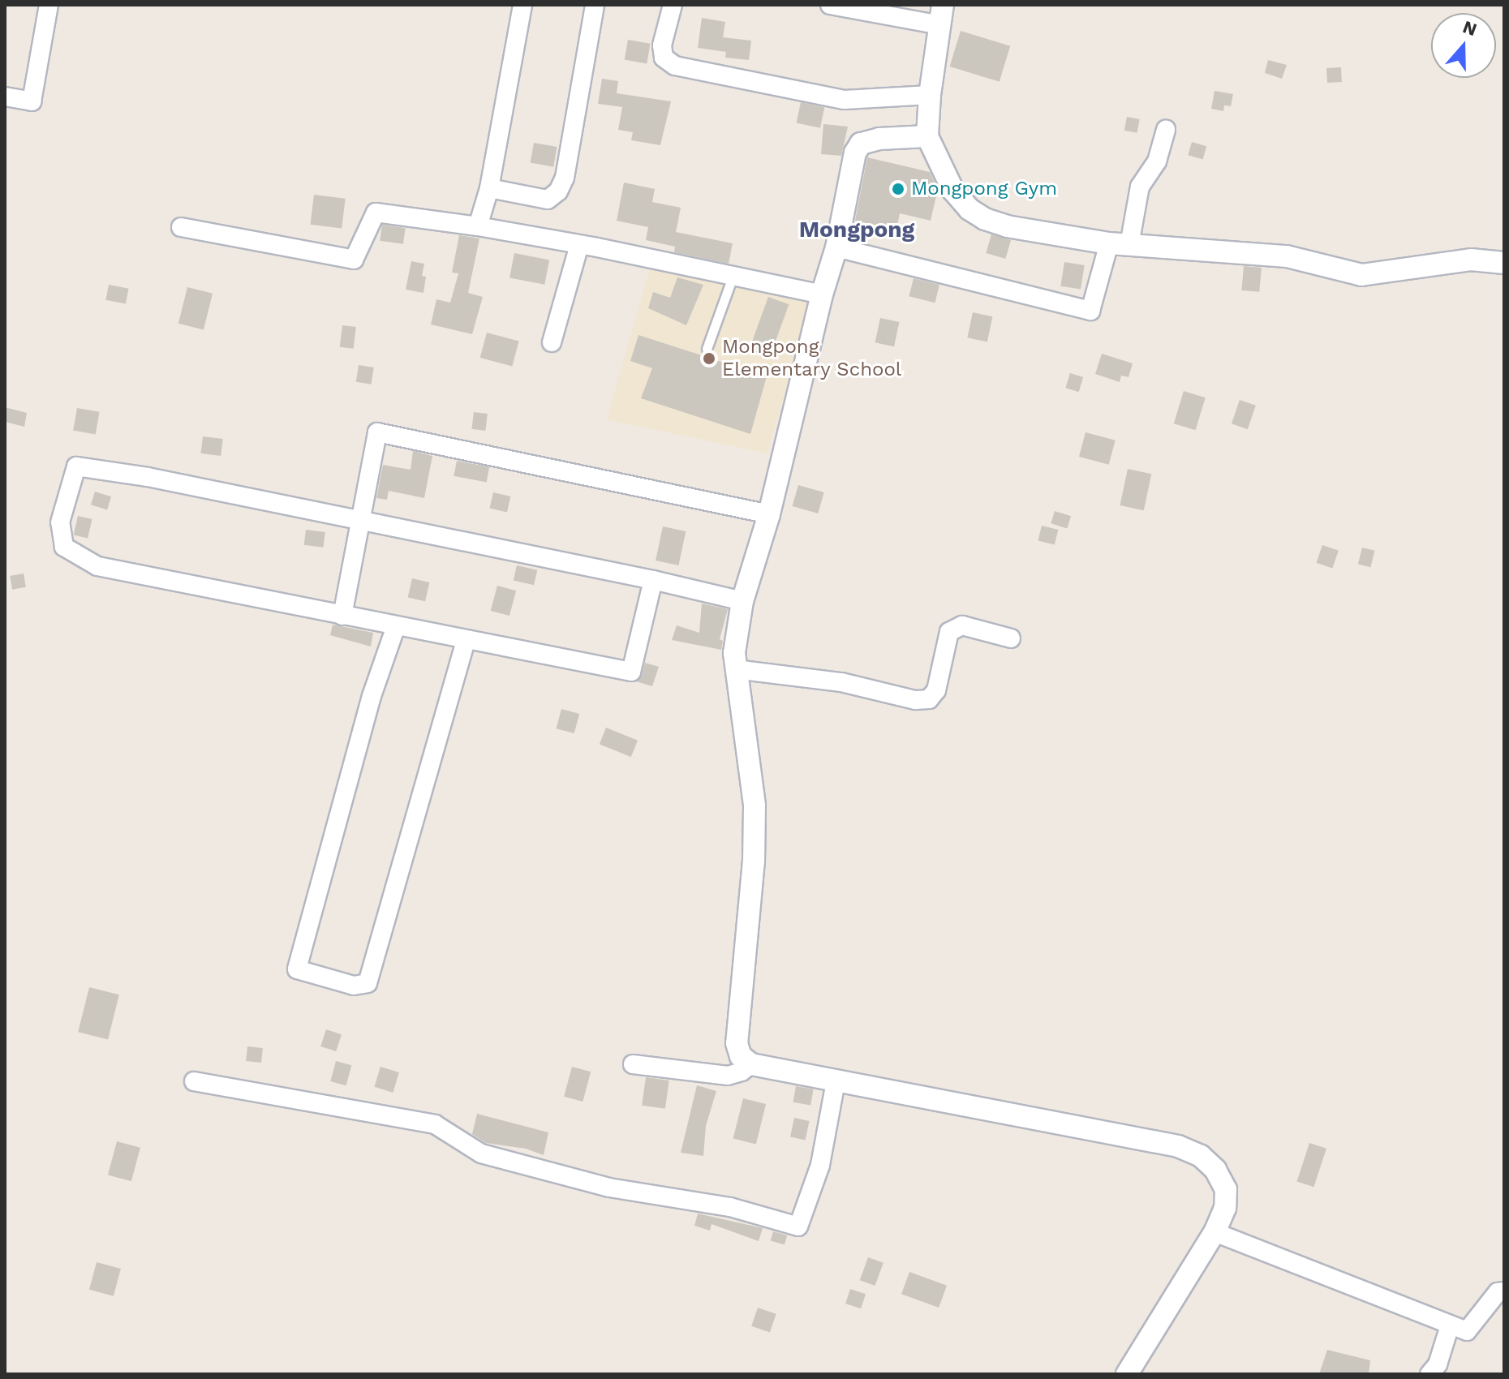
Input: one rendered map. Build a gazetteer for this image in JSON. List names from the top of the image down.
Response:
{
  "districts": ["Mongpong"],
  "places": ["Mongpong Gym", "Mongpong Elementary School"],
  "north": "top"
}
